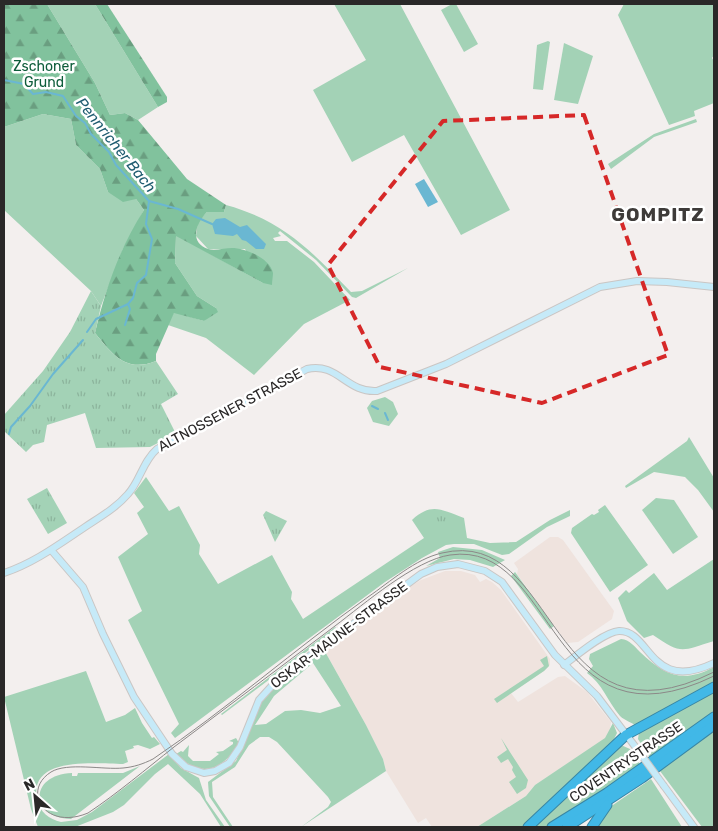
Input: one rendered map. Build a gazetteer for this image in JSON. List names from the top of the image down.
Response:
{
  "streets": {
    "highway": ["COVENTRYSTRASSE"],
    "street": ["ALTNOSSENER STRASSE", "OSKAR-MAUNE-STRASSE"]
  },
  "crossings": [
    ["ALTNOSSENER STRASSE", "OSKAR-MAUNE-STRASSE"]
  ],
  "districts": ["GOMPITZ"],
  "water": ["Pennricher Bach"],
  "parks": ["Zschoner Grund"],
  "north": "top left"
}
